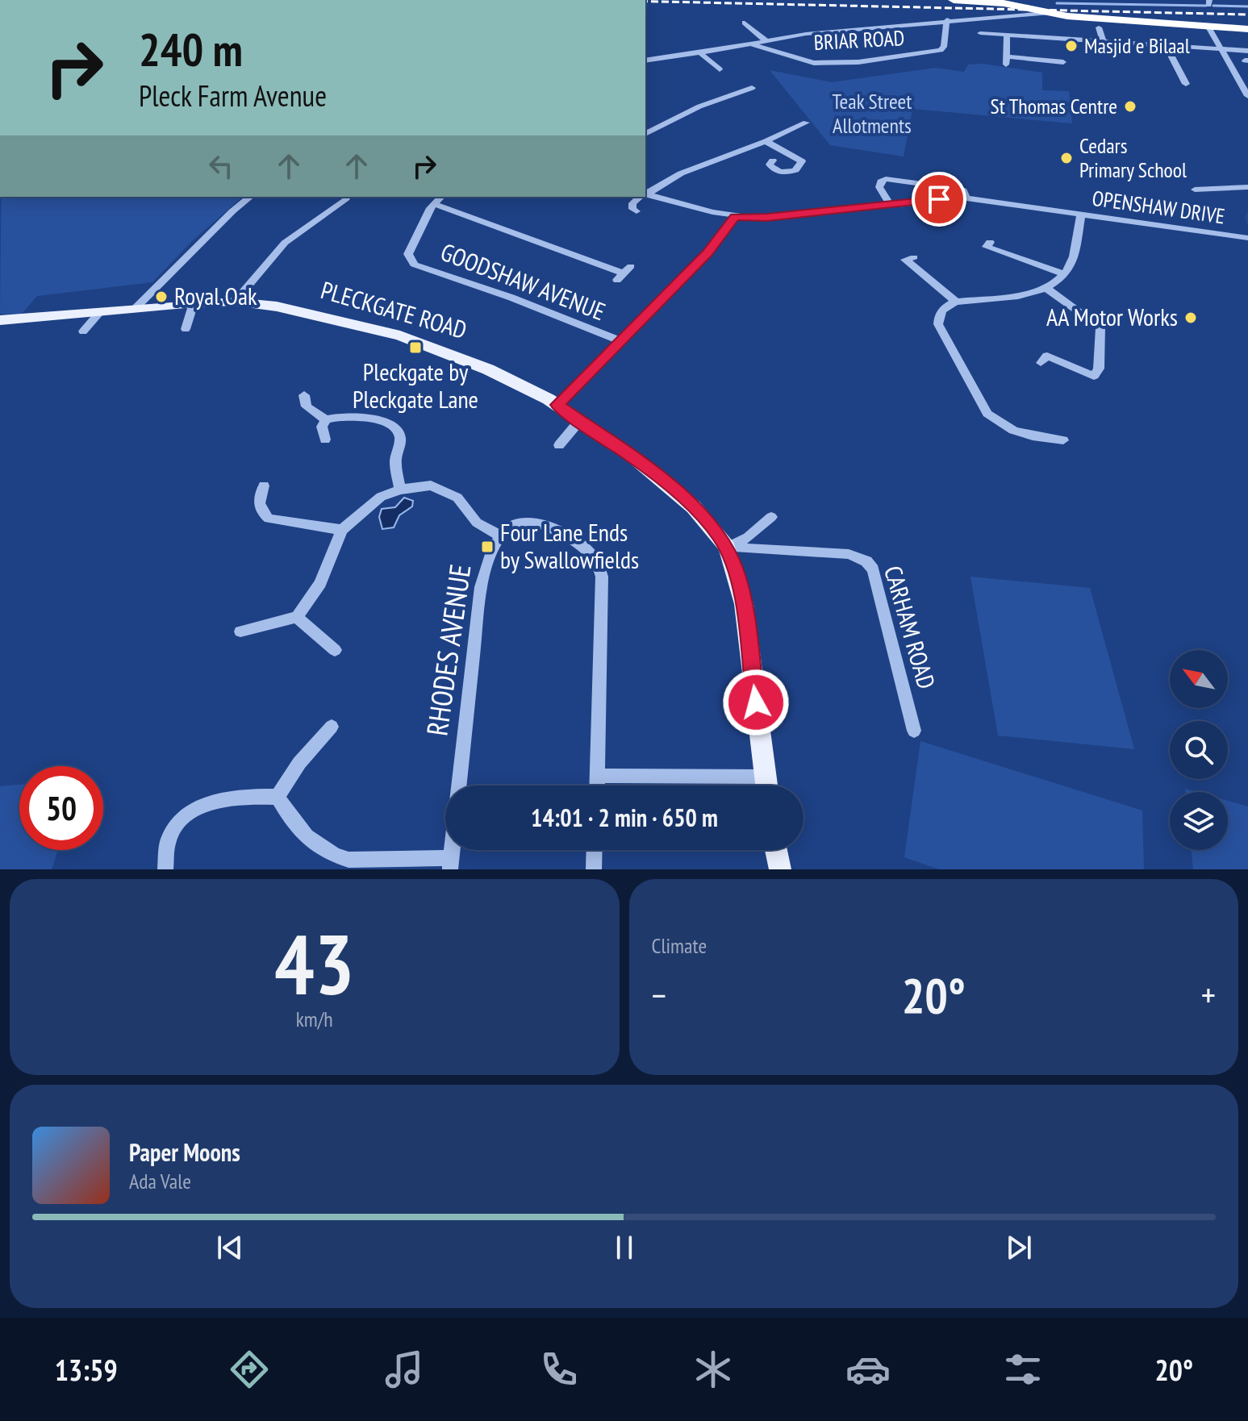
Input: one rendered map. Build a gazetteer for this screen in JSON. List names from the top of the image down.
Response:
{
  "streets": {
    "main road": ["PLECKGATE ROAD"],
    "street": [
      "BRIAR ROAD",
      "OPENSHAW DRIVE",
      "GOODSHAW AVENUE",
      "CARHAM ROAD",
      "RHODES AVENUE"
    ]
  },
  "crossings": [
    ["PLECKGATE ROAD", "CARHAM ROAD"]
  ],
  "parks": ["Teak Street Allotments"],
  "places": {
    "other": [
      "Masjid e Bilaal",
      "St Thomas Centre",
      "Cedars Primary School",
      "Royal Oak",
      "AA Motor Works"
    ],
    "transit": ["Pleckgate by Pleckgate Lane", "Four Lane Ends by Swallowfields"]
  },
  "north": "top left",
  "page": {
    "turn": ["240 m", "Pleck Farm Avenue"],
    "limit": "50",
    "trip": "14:01 · 2 min · 650 m",
    "tile": [
      ["43", "km/h"],
      "Climate"
    ],
    "heat": ["−", "20°", "+"],
    "song": ["Paper Moons", "Ada Vale"],
    "tabs": ["13:59", "20°"]
  }
}
